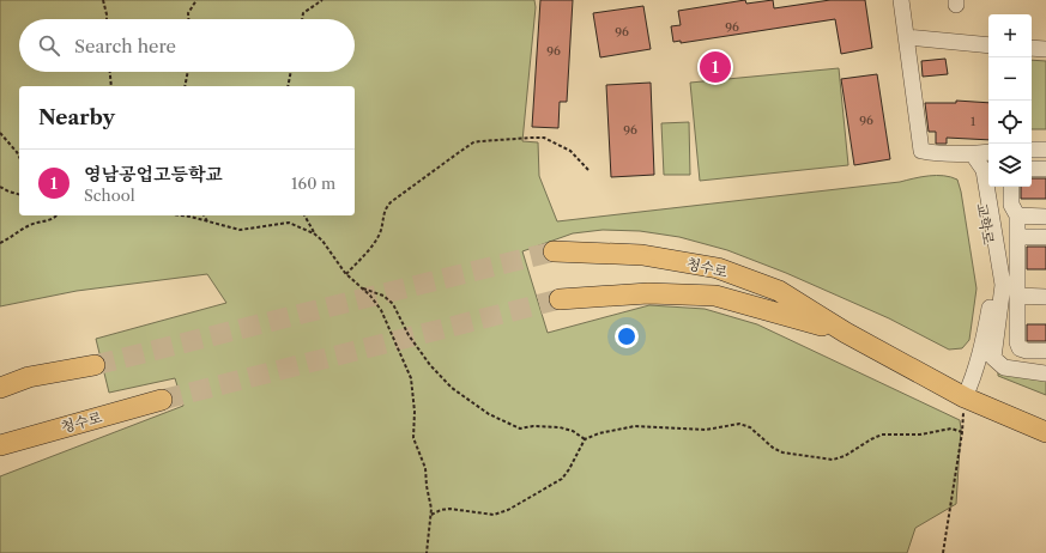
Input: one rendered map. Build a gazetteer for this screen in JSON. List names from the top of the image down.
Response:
{
  "streets": {
    "main road": ["청수로"],
    "street": ["교학로"]
  },
  "crossings": [
    ["교학로", "청수로"]
  ],
  "house_numbers": [
    "96",
    "96",
    "96",
    "96",
    "1",
    "96"
  ],
  "page": {
    "map_buttons": ["+", "−"],
    "search": "Search here",
    "pins": "1",
    "heading": "Nearby",
    "list": [
      {
        "mark": "1",
        "name": "영남공업고등학교",
        "note": "School",
        "value": "160 m"
      }
    ]
  }
}
